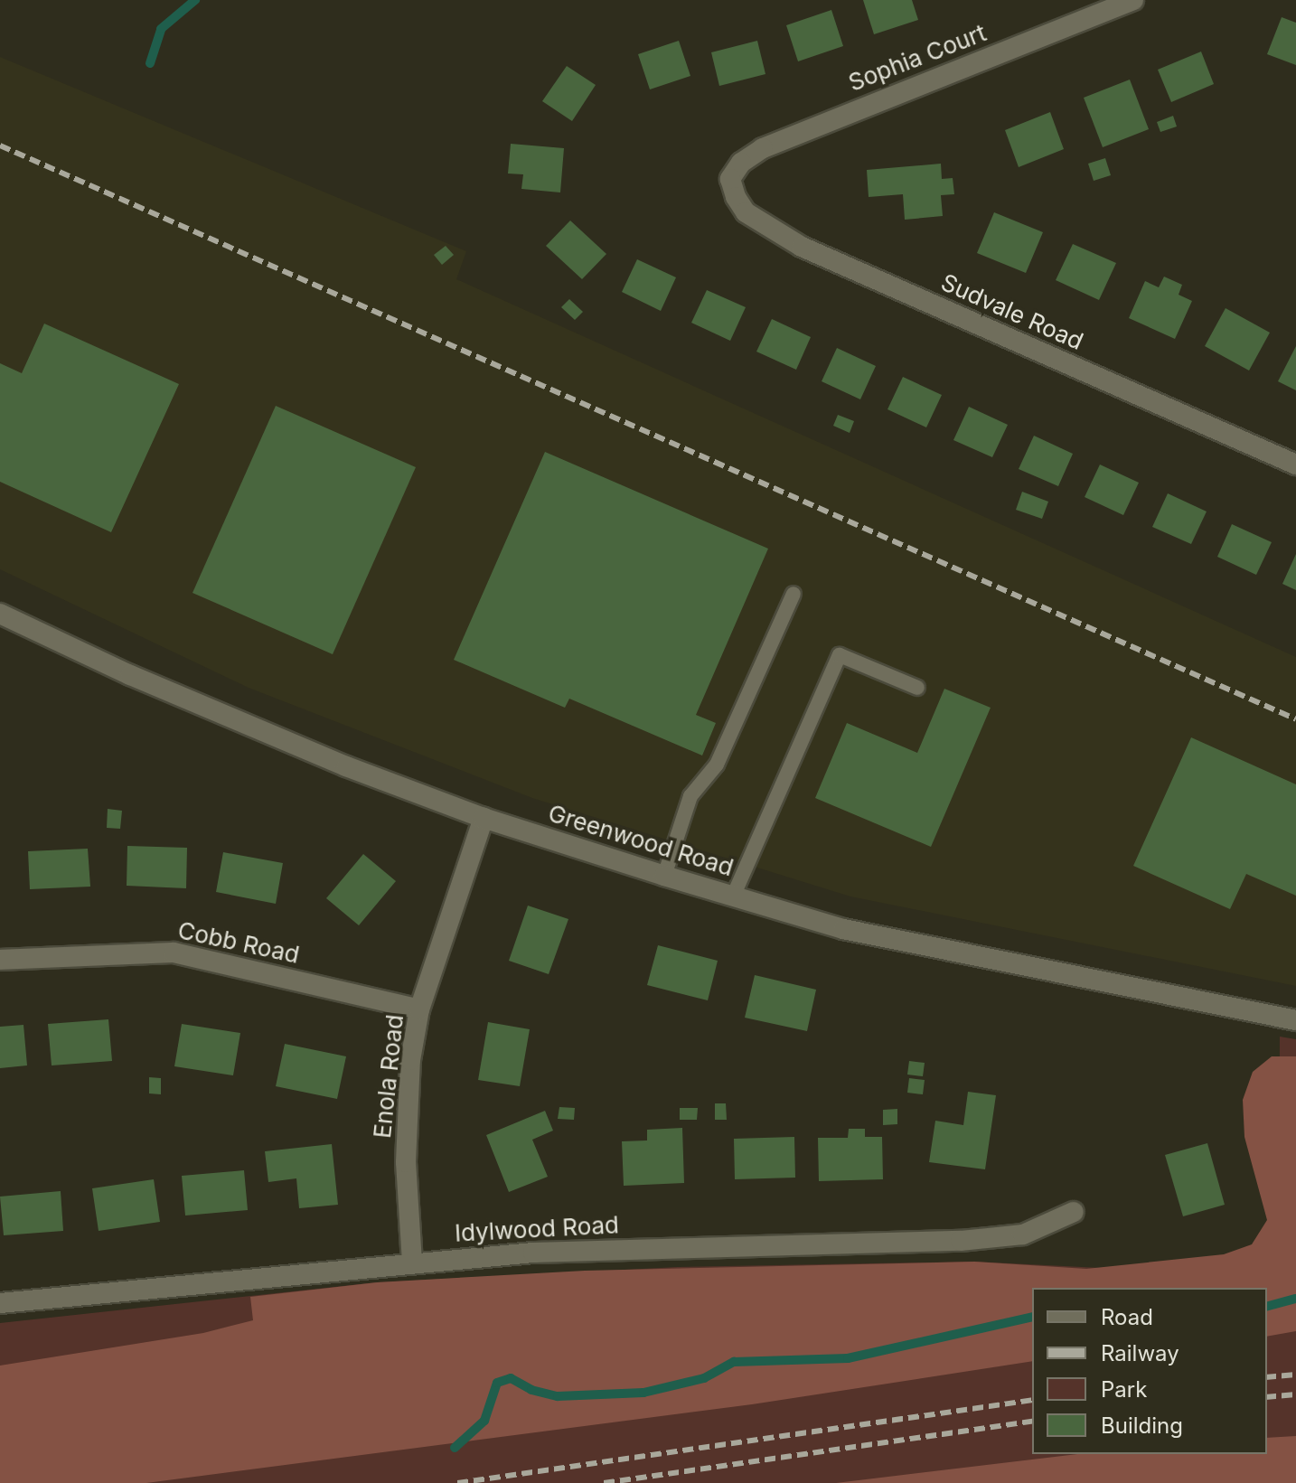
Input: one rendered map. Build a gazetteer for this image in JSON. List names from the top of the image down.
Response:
{
  "streets": {
    "street": [
      "Sophia Court",
      "Sudvale Road",
      "Greenwood Road",
      "Cobb Road",
      "Enola Road",
      "Idylwood Road"
    ]
  },
  "crossings": [
    ["Sophia Court", "Sudvale Road"],
    ["Greenwood Road", "Enola Road"],
    ["Cobb Road", "Enola Road"],
    ["Enola Road", "Idylwood Road"]
  ],
  "legend": [
    "Road",
    "Railway",
    "Park",
    "Building"
  ]
}
